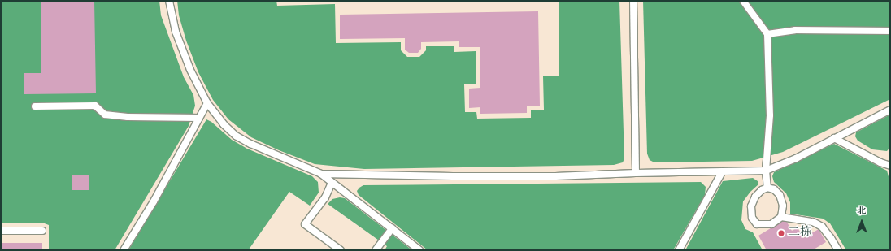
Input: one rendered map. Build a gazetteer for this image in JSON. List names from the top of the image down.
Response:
{
  "places": ["二栋"],
  "north": "top"
}
